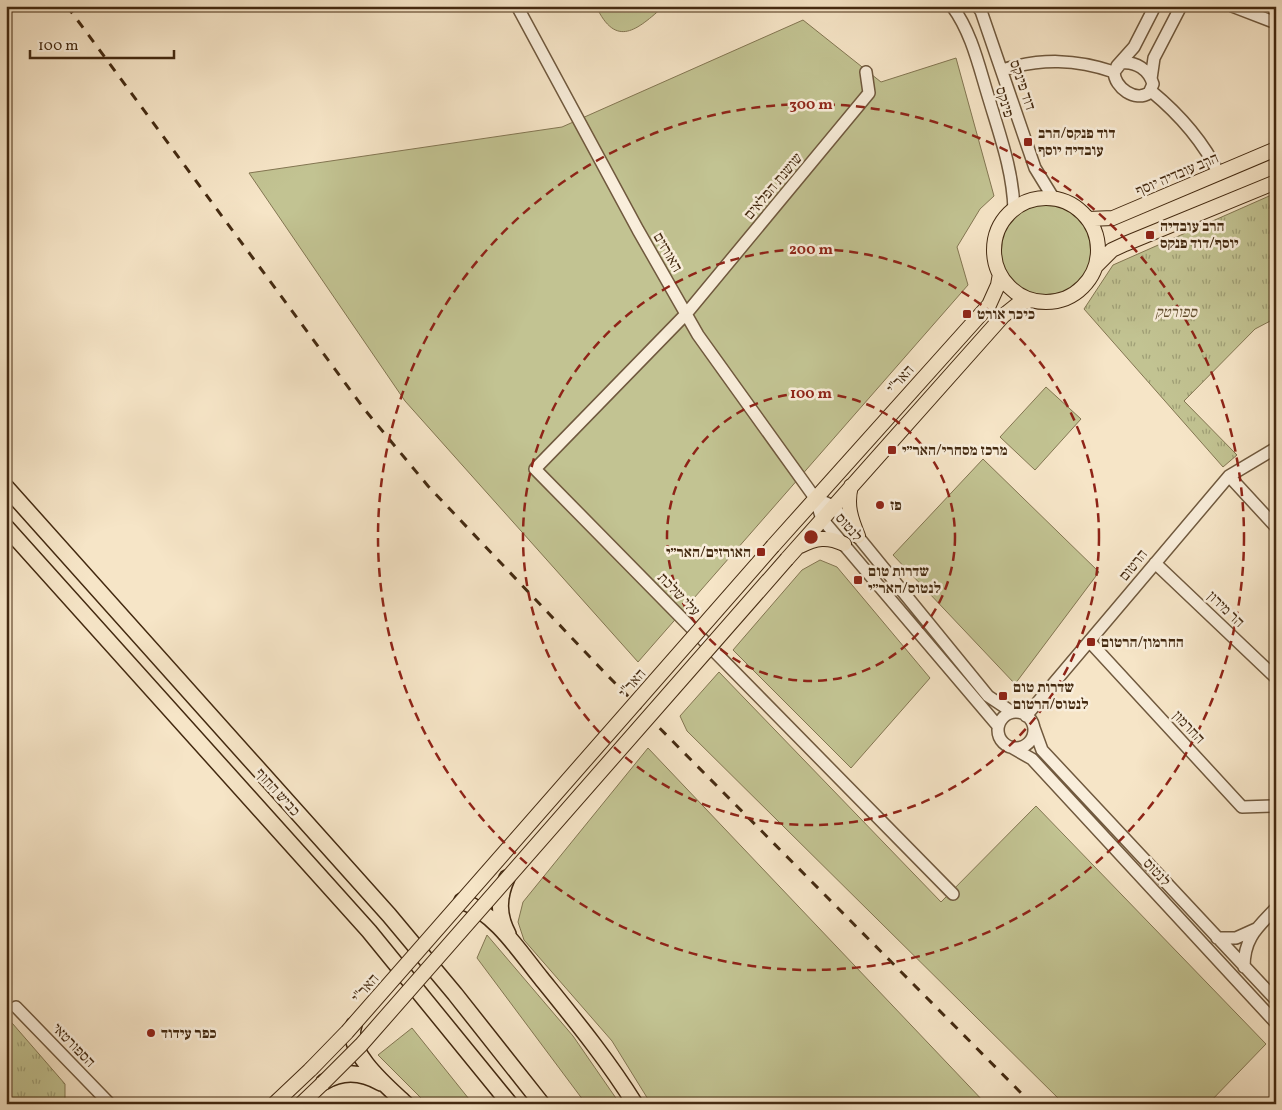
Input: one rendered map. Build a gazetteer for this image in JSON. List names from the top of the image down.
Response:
{
  "streets": {
    "highway": ["כביש החוף"],
    "main road": ["הרב עובדיה יוסף", "האר\"י"],
    "street": [
      "דוד פינקס",
      "פינקס",
      "שושנת הפלאים",
      "האורזים",
      "לנטוס",
      "הרטום",
      "עלי שלכת",
      "הר מירון",
      "החרמון",
      "הספורטאי"
    ]
  },
  "crossings": [
    ["דוד פינקס", "פינקס"],
    ["דוד פינקס", "הרב עובדיה יוסף"],
    ["דוד פינקס", "האר\"י"],
    ["פינקס", "הרב עובדיה יוסף"],
    ["פינקס", "האר\"י"],
    ["הרב עובדיה יוסף", "האר\"י"],
    ["שושנת הפלאים", "האורזים"],
    ["שושנת הפלאים", "עלי שלכת"],
    ["האורזים", "האר\"י"],
    ["האורזים", "לנטוס"],
    ["האורזים", "עלי שלכת"],
    ["האר\"י", "לנטוס"],
    ["לנטוס", "הרטום"],
    ["הרטום", "הר מירון"],
    ["הרטום", "החרמון"]
  ],
  "parks": ["ספורטק"],
  "places": {
    "transit": [
      "דוד פנקס/הרב עובדיה יוסף",
      "הרב עובדיה יוסף/דוד פנקס",
      "כיכר אורט",
      "מרכז מסחרי/האר״י",
      "האורזים/האר״י",
      "שדרות טום לנטוס/האר״י",
      "החרמון/הרטום",
      "שדרות טום לנטוס/הרטום"
    ],
    "other": ["פז", "כפר עידוד"]
  },
  "scale_bar": "100 m",
  "rings": ["300 m", "200 m", "100 m"]
}
